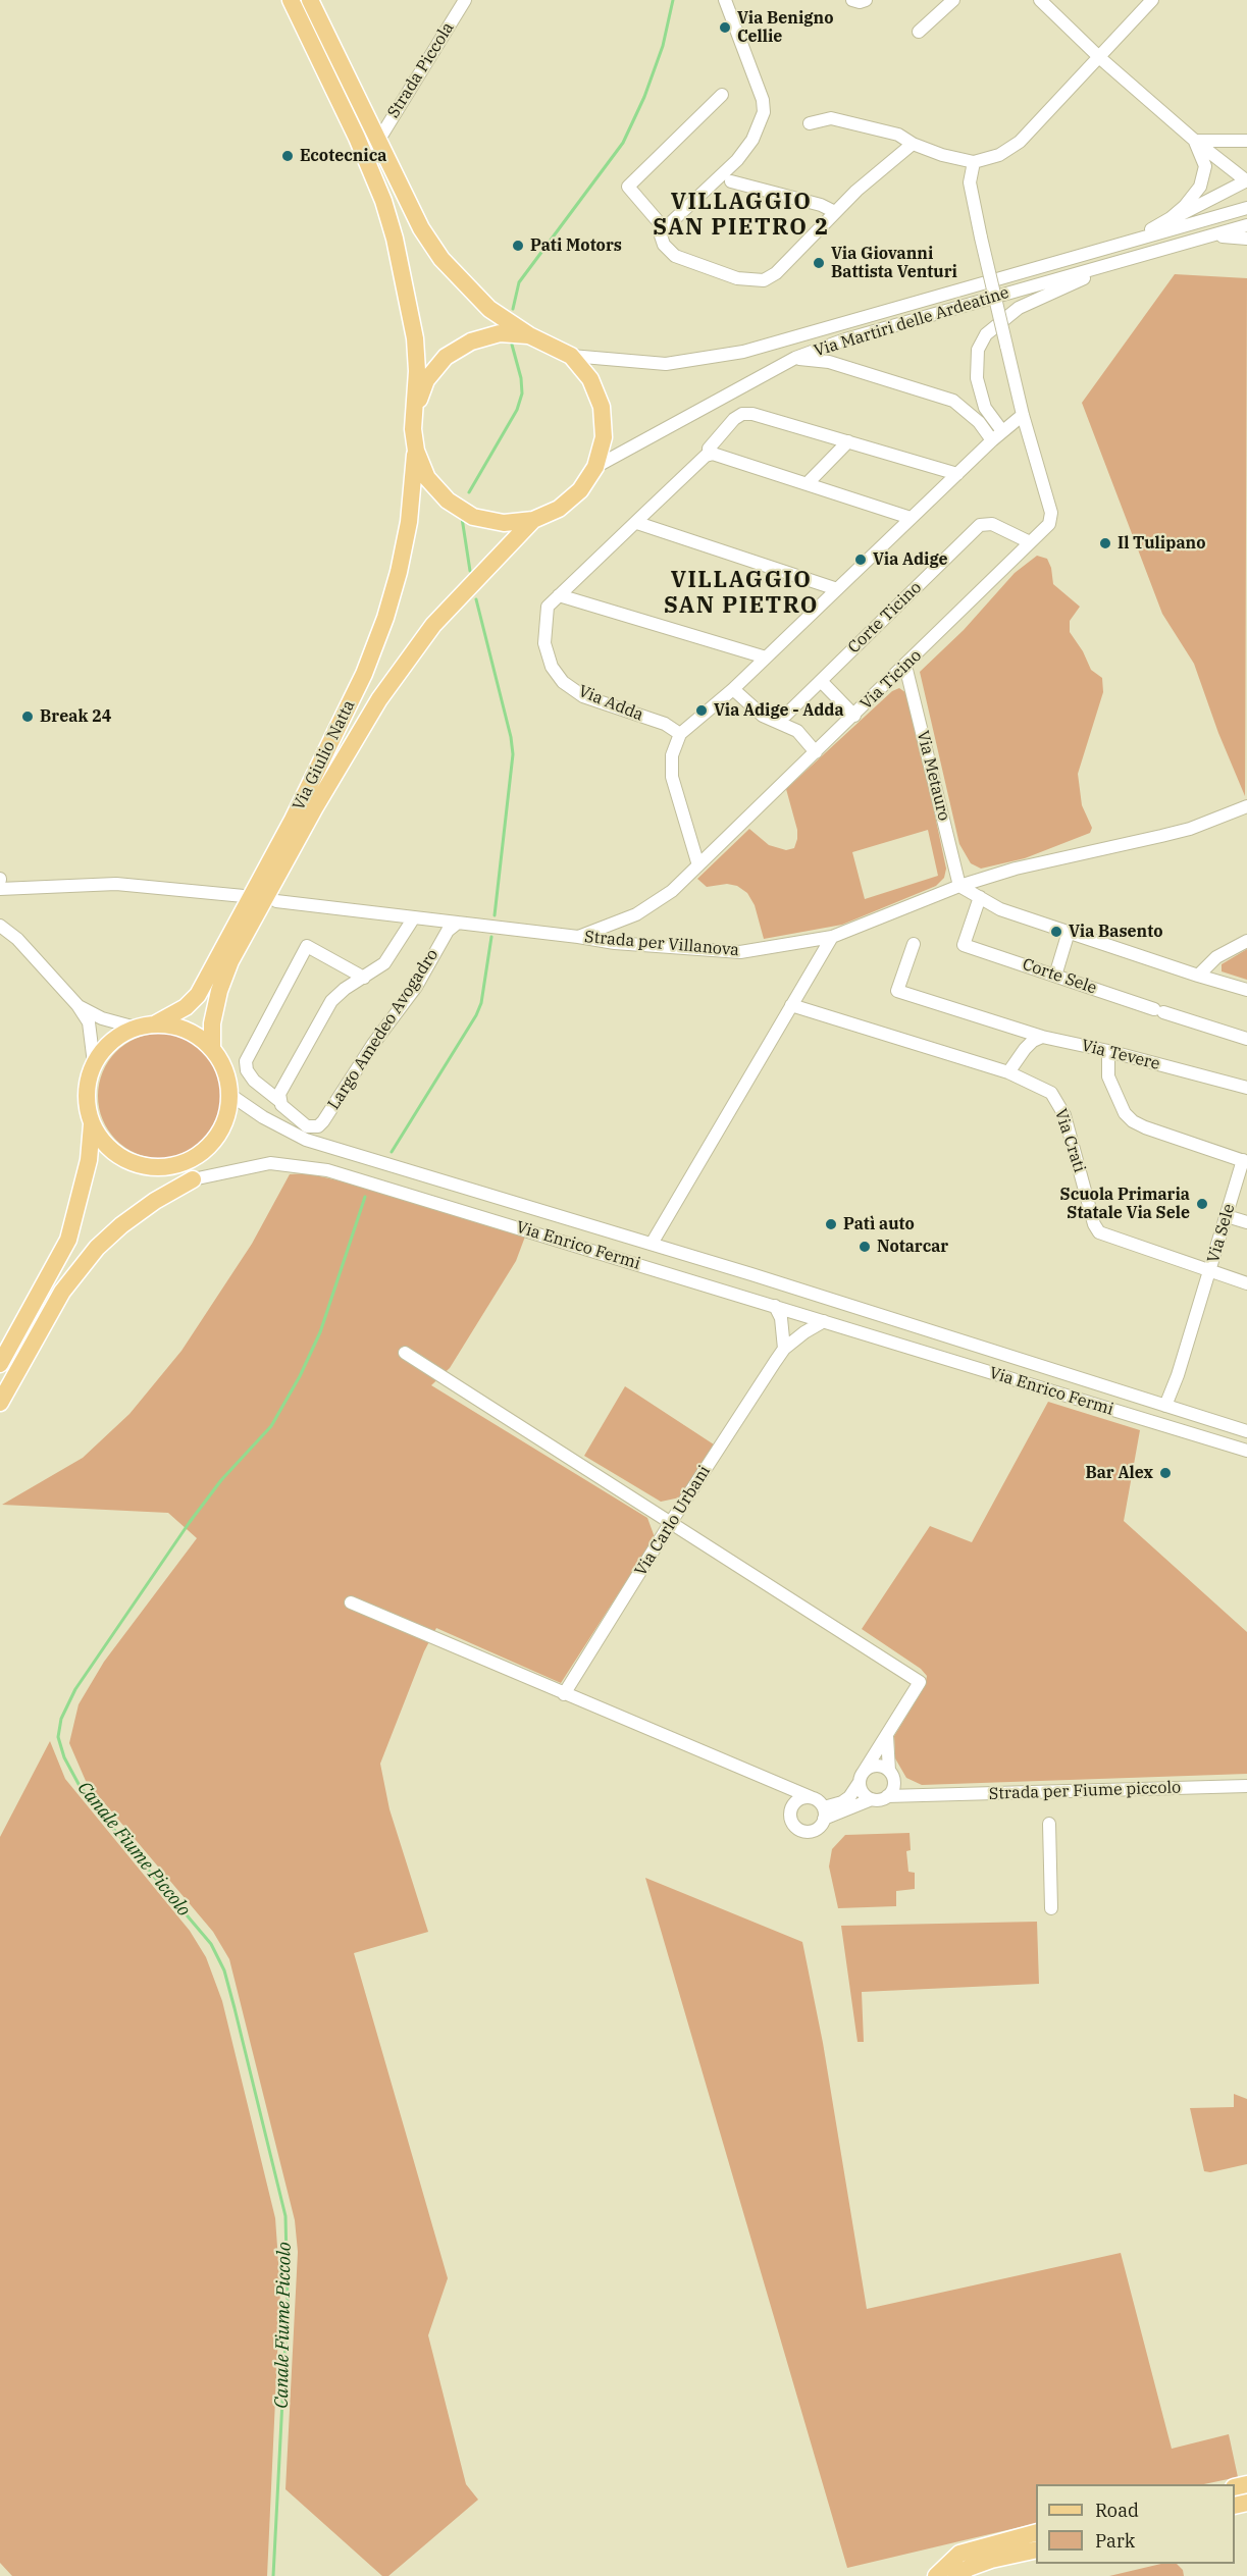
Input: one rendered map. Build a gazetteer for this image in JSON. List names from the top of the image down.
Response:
{
  "streets": {
    "main road": ["Via Giulio Natta", "Via Enrico Fermi"],
    "street": [
      "Strada Piccola",
      "Via Martiri delle Ardeatine",
      "Corte Ticino",
      "Via Ticino",
      "Via Adda",
      "Via Metauro",
      "Strada per Villanova",
      "Corte Sele",
      "Largo Amedeo Avogadro",
      "Via Tevere",
      "Via Crati",
      "Via Sele",
      "Via Carlo Urbani",
      "Strada per Fiume piccolo"
    ]
  },
  "crossings": [
    ["Via Martiri delle Ardeatine", "Via Giulio Natta"],
    ["Corte Ticino", "Via Ticino"],
    ["Via Ticino", "Via Metauro"],
    ["Via Ticino", "Strada per Villanova"],
    ["Via Giulio Natta", "Via Enrico Fermi"],
    ["Via Metauro", "Strada per Villanova"],
    ["Strada per Villanova", "Largo Amedeo Avogadro"],
    ["Strada per Villanova", "Via Enrico Fermi"],
    ["Via Crati", "Via Sele"],
    ["Via Crati", "Via Enrico Fermi"],
    ["Via Sele", "Via Enrico Fermi"],
    ["Via Enrico Fermi", "Via Carlo Urbani"]
  ],
  "districts": ["VILLAGGIO SAN PIETRO 2", "VILLAGGIO SAN PIETRO"],
  "water": ["Canale Fiume Piccolo"],
  "places": [
    "Via Benigno Cellie",
    "Ecotecnica",
    "Pati Motors",
    "Via Giovanni Battista Venturi",
    "Il Tulipano",
    "Via Adige",
    "Via Adige - Adda",
    "Break 24",
    "Via Basento",
    "Scuola Primaria Statale Via Sele",
    "Patì auto",
    "Notarcar",
    "Bar Alex"
  ],
  "legend": ["Road", "Park"]
}
